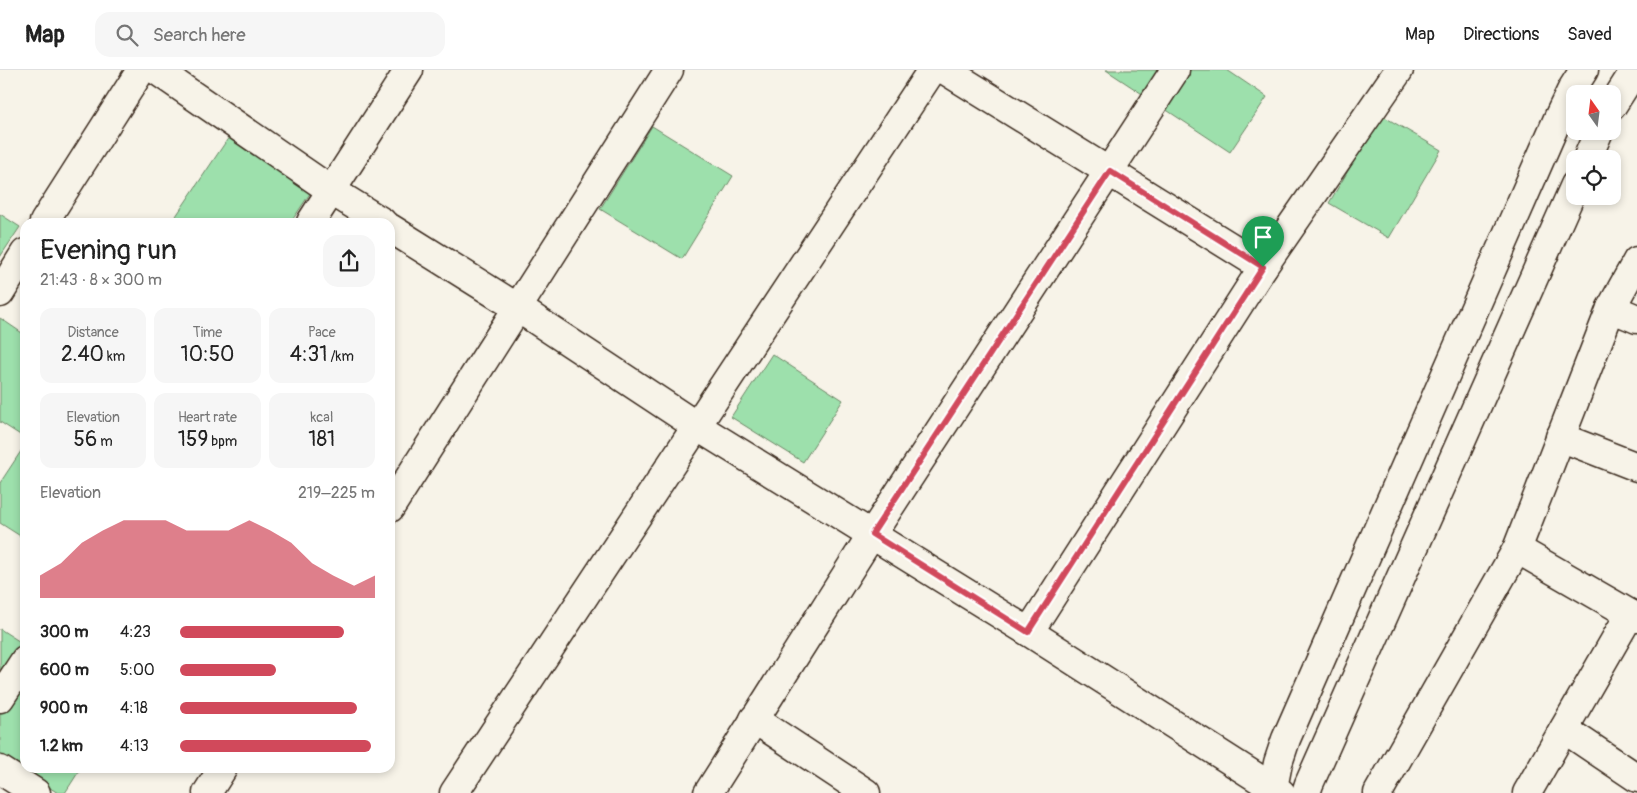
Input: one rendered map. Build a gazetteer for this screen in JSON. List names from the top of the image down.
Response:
{
  "north": "top",
  "page": {
    "header": "Map",
    "search": "Search here",
    "nav": ["Map", "Directions", "Saved"],
    "heading": ["Evening run", "21:43 · 8 × 300 m"],
    "stats": [
      ["Distance", "2.40 km"],
      ["Time", "10:50"],
      ["Pace", "4:31 /km"],
      ["Elevation", "56 m"],
      ["Heart rate", "159 bpm"],
      ["kcal", "181"]
    ],
    "chart": ["Elevation", "219–225 m"],
    "list": [
      {
        "name": "300 m",
        "note": "4:23"
      },
      {
        "name": "600 m",
        "note": "5:00"
      },
      {
        "name": "900 m",
        "note": "4:18"
      },
      {
        "name": "1.2 km",
        "note": "4:13"
      }
    ]
  }
}
